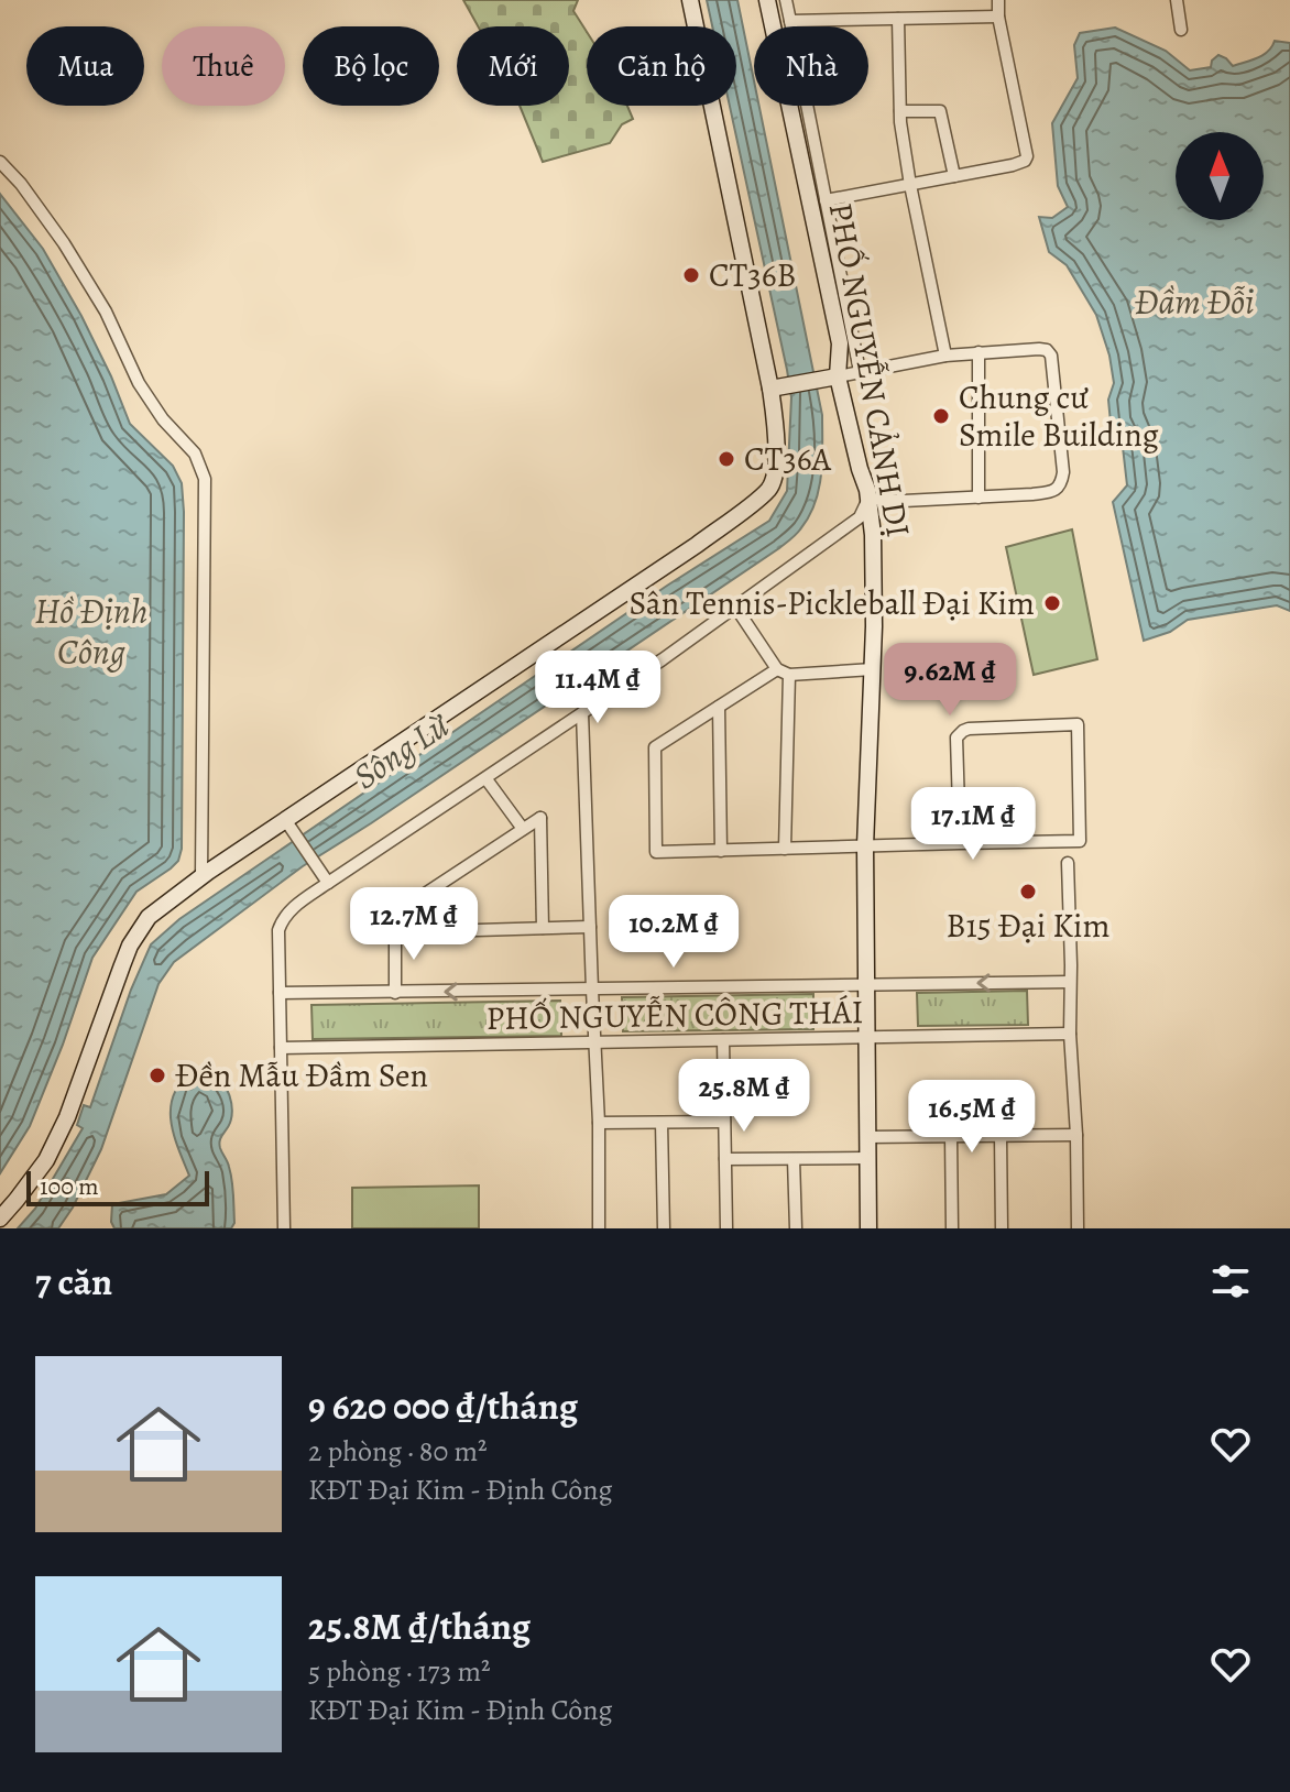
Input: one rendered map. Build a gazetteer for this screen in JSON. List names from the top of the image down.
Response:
{
  "streets": {
    "main road": ["PHỐ NGUYỄN CẢNH DỊ"],
    "street": ["PHỐ NGUYỄN CÔNG THÁI"]
  },
  "crossings": [
    ["PHỐ NGUYỄN CẢNH DỊ", "PHỐ NGUYỄN CÔNG THÁI"]
  ],
  "water": ["Đầm Đỗi", "Hồ Định Công", "Sông Lừ"],
  "places": [
    "CT36B",
    "Chung cư Smile Building",
    "CT36A",
    "Sân Tennis-Pickleball Đại Kim",
    "B15 Đại Kim",
    "Đền Mẫu Đầm Sen"
  ],
  "scale_bar": "100 m",
  "north": "top",
  "page": {
    "chip": [
      "Mua",
      "Thuê",
      "Bộ lọc",
      "Mới",
      "Căn hộ",
      "Nhà"
    ],
    "price": [
      "9.62M ₫",
      "11.4M ₫",
      "17.1M ₫",
      "12.7M ₫",
      "10.2M ₫",
      "25.8M ₫",
      "16.5M ₫"
    ],
    "scale": "100 m",
    "heading": "7 căn",
    "list": [
      {
        "name": "9 620 000 ₫/tháng",
        "note": "2 phòng · 80 m² · KĐT Đại Kim - Định Công"
      },
      {
        "name": "25.8M ₫/tháng",
        "note": "5 phòng · 173 m² · KĐT Đại Kim - Định Công"
      }
    ]
  }
}
